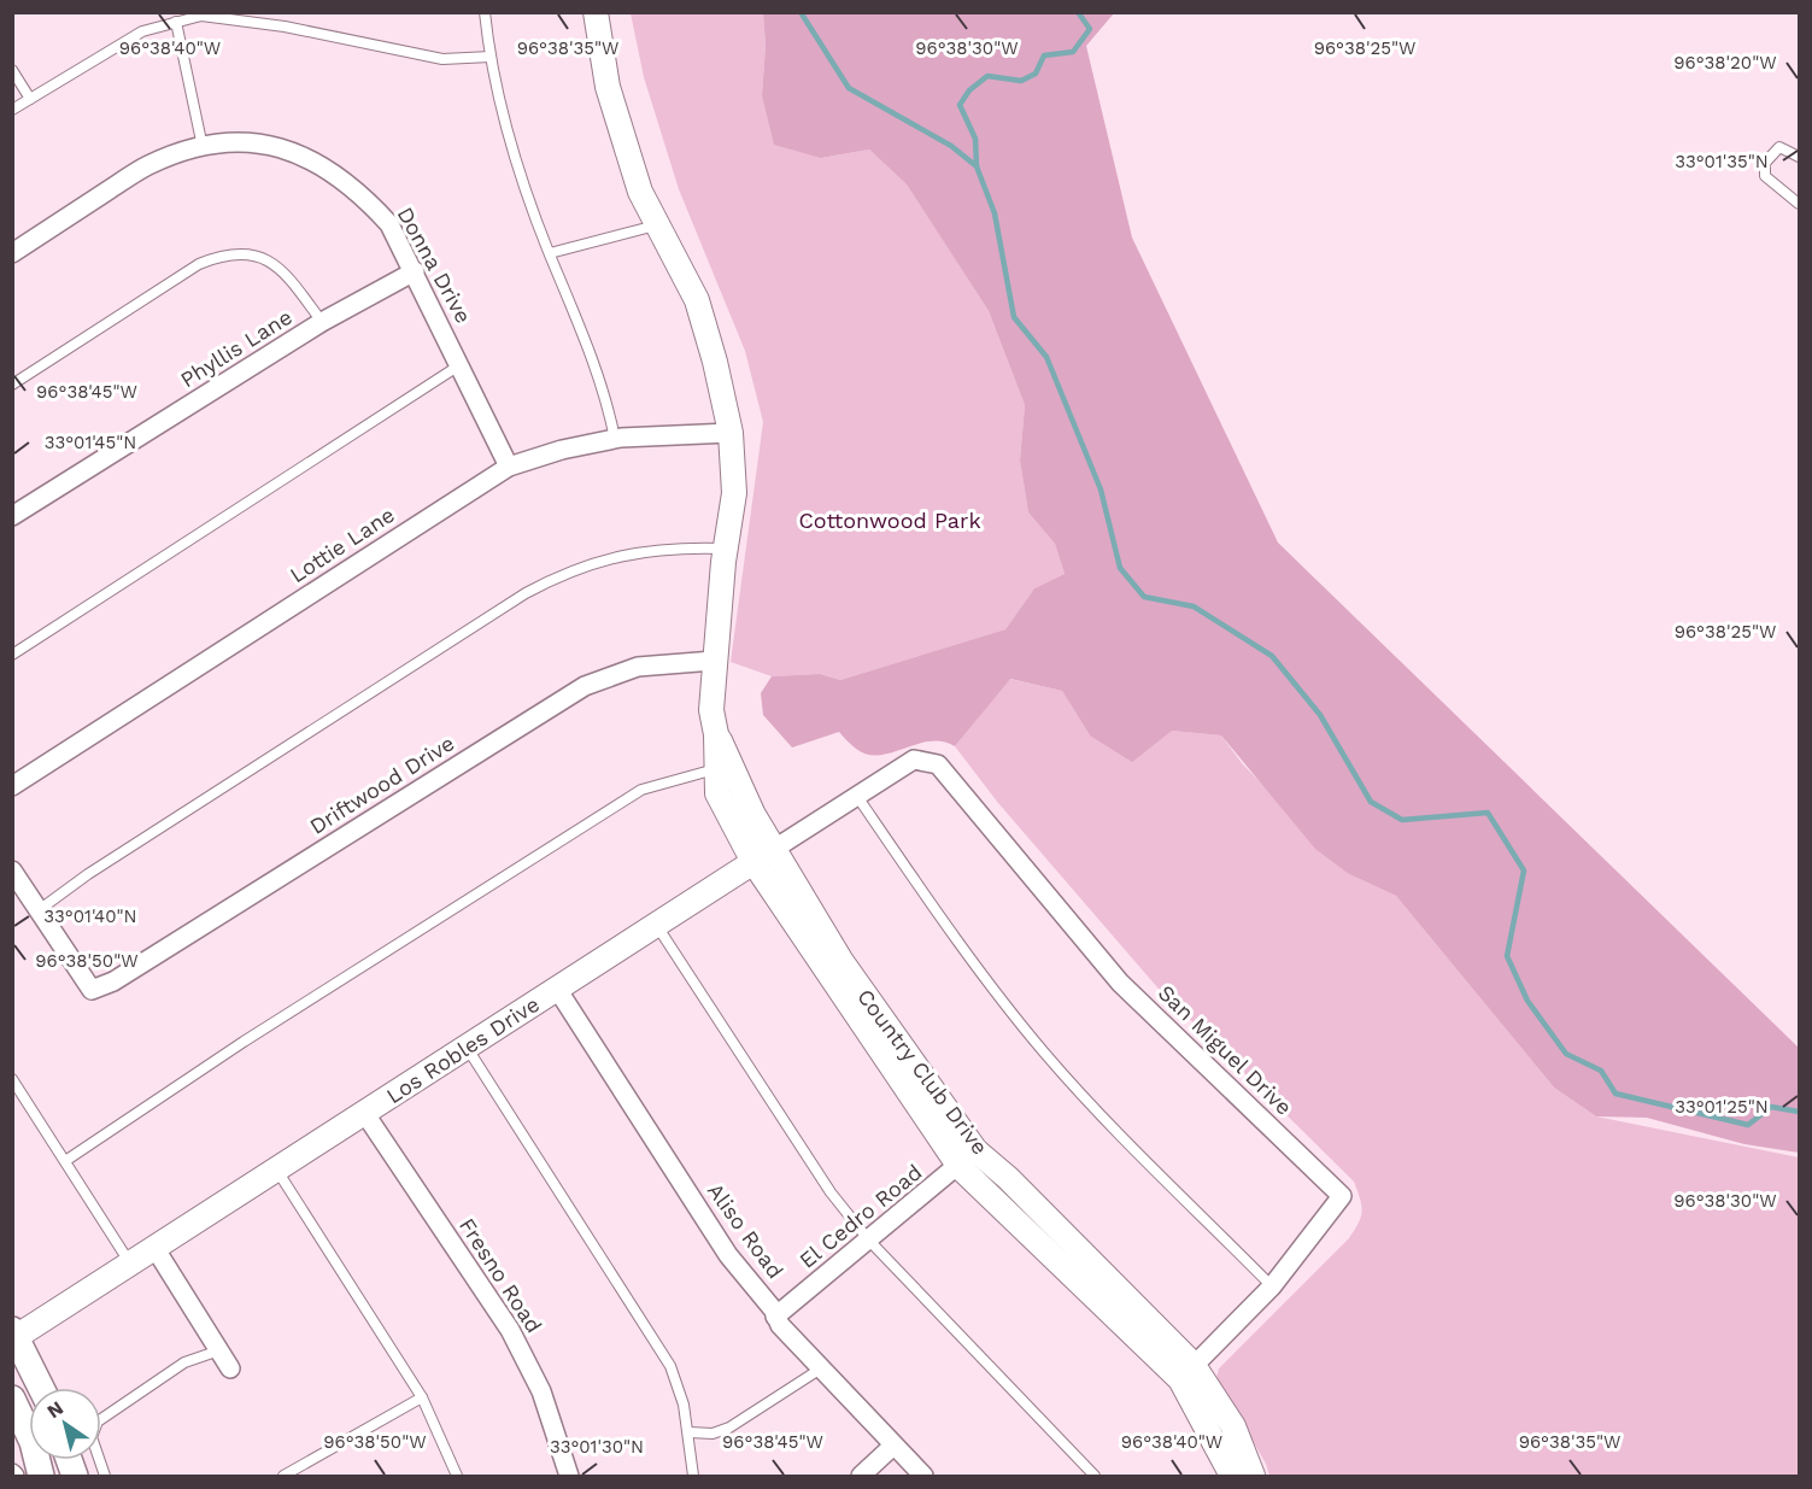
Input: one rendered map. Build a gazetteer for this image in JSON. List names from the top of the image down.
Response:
{
  "streets": {
    "street": [
      "Donna Drive",
      "Phyllis Lane",
      "Lottie Lane",
      "Driftwood Drive",
      "Los Robles Drive",
      "San Miguel Drive",
      "Country Club Drive",
      "El Cedro Road",
      "Aliso Road",
      "Fresno Road"
    ]
  },
  "crossings": [
    ["Donna Drive", "Phyllis Lane"],
    ["Donna Drive", "Lottie Lane"],
    ["Lottie Lane", "Country Club Drive"],
    ["Driftwood Drive", "Country Club Drive"],
    ["Los Robles Drive", "San Miguel Drive"],
    ["Los Robles Drive", "Country Club Drive"],
    ["Los Robles Drive", "Aliso Road"],
    ["Los Robles Drive", "Fresno Road"],
    ["San Miguel Drive", "Country Club Drive"],
    ["Country Club Drive", "El Cedro Road"],
    ["El Cedro Road", "Aliso Road"]
  ],
  "parks": ["Cottonwood Park"],
  "north": "top left",
  "coordinates": [
    "96°38'30\"W",
    "96°38'25\"W",
    "96°38'40\"W",
    "96°38'35\"W",
    "96°38'20\"W",
    "33°01'35\"N",
    "96°38'45\"W",
    "33°01'45\"N",
    "33°01'40\"N",
    "96°38'50\"W",
    "33°01'25\"N",
    "33°01'30\"N"
  ]
}
